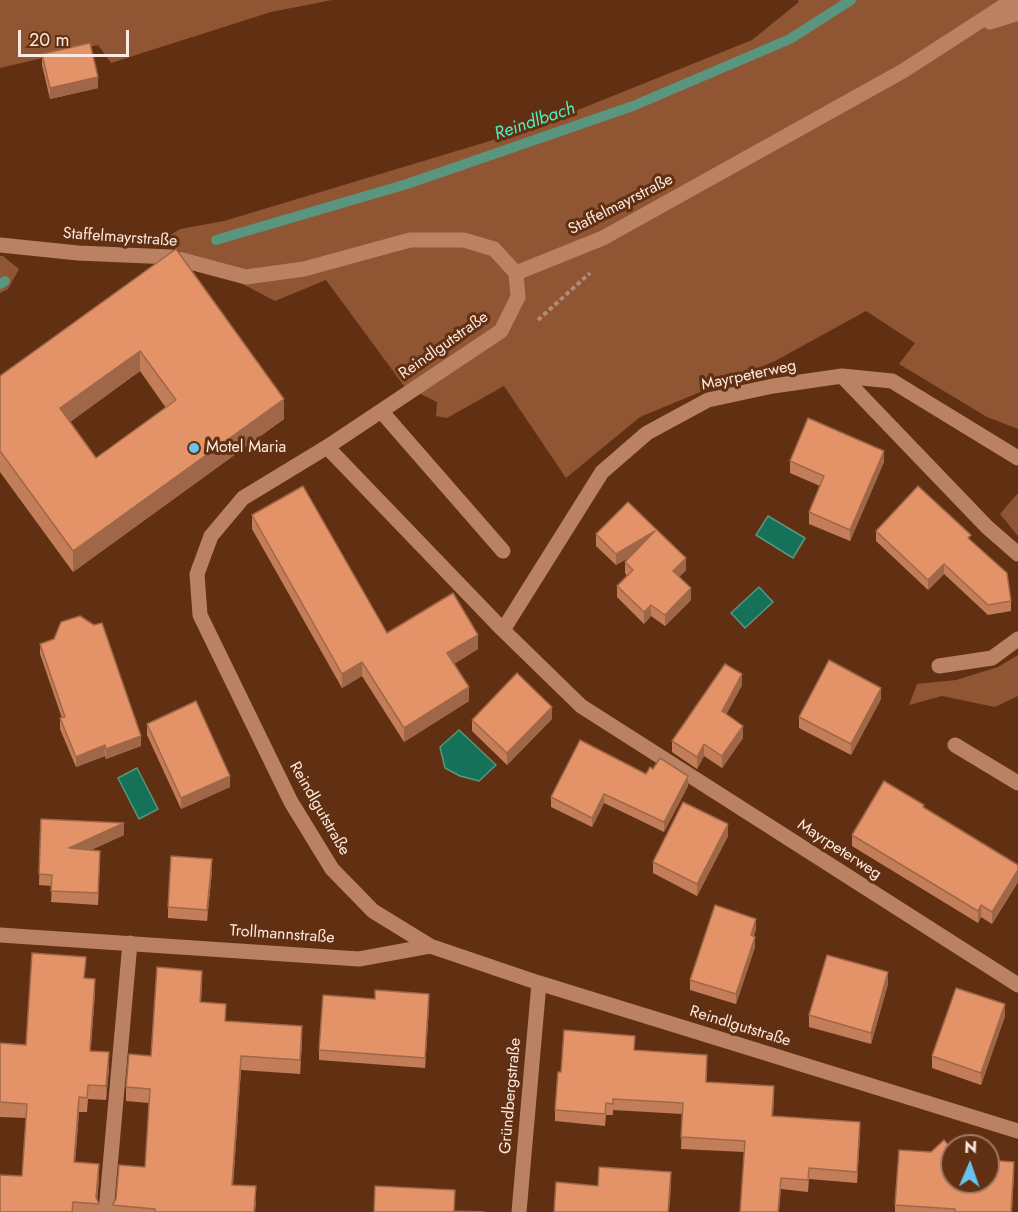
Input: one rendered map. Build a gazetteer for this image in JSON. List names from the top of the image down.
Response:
{
  "streets": {
    "street": [
      "Staffelmayrstraße",
      "Reindlgutstraße",
      "Mayrpeterweg",
      "Trollmannstraße",
      "Gründbergstraße"
    ]
  },
  "crossings": [
    ["Staffelmayrstraße", "Reindlgutstraße"],
    ["Reindlgutstraße", "Mayrpeterweg"],
    ["Reindlgutstraße", "Trollmannstraße"],
    ["Reindlgutstraße", "Gründbergstraße"]
  ],
  "water": ["Reindlbach"],
  "places": ["Motel Maria"],
  "scale_bar": "20 m",
  "north": "top"
}
